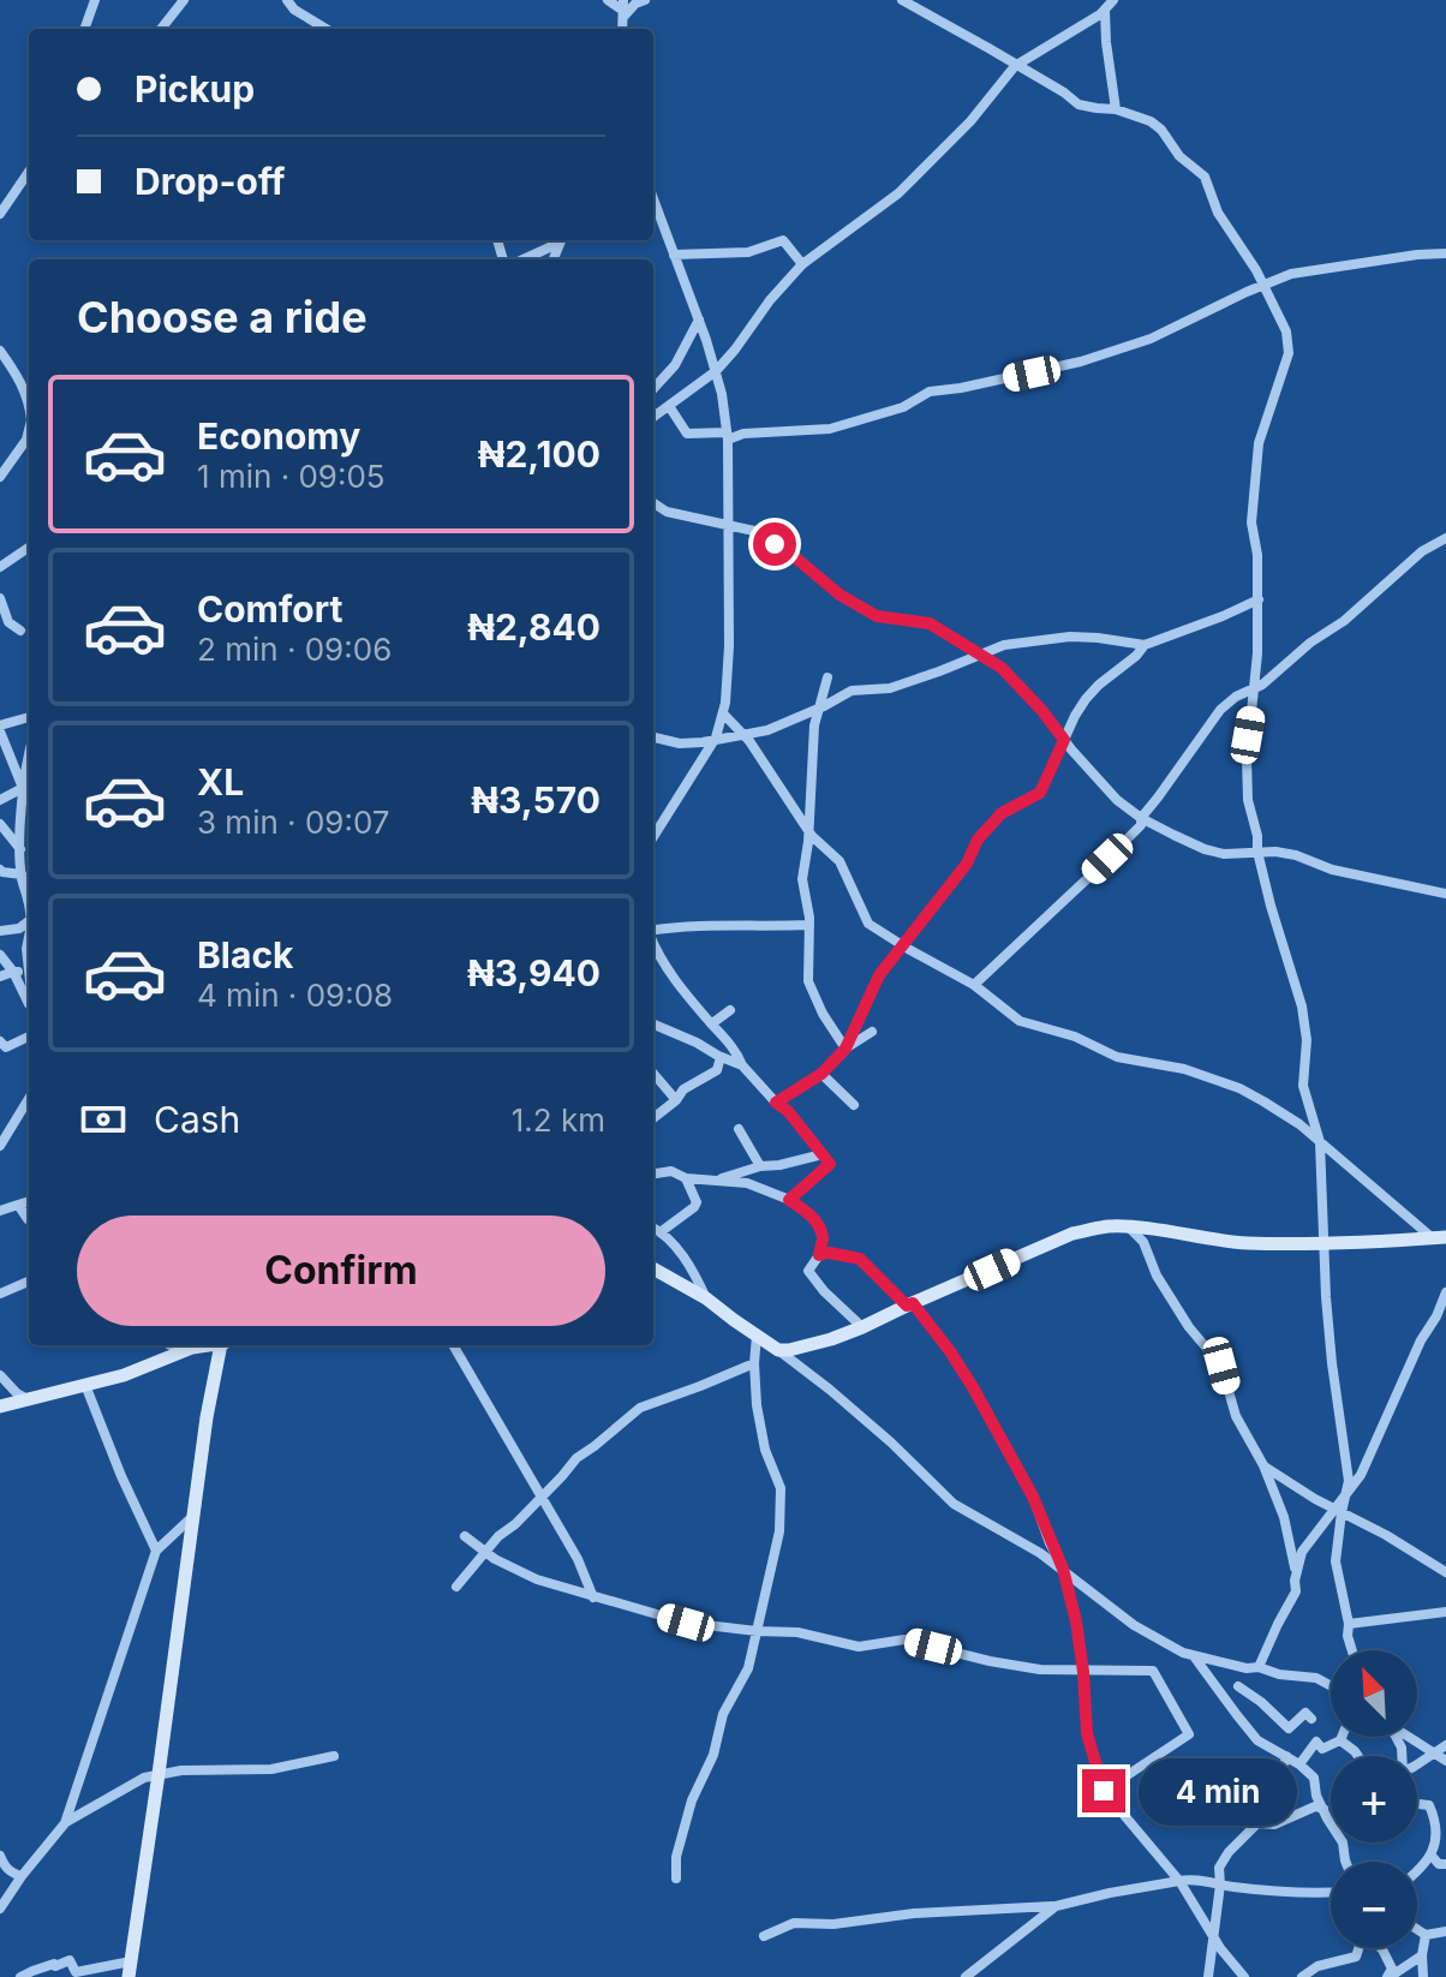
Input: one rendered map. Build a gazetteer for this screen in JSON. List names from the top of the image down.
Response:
{
  "north": "top left",
  "page": {
    "banner": ["Pickup", "Drop-off"],
    "heading": "Choose a ride",
    "list": [
      {
        "name": "Economy",
        "note": "1 min · 09:05",
        "value": "₦2,100"
      },
      {
        "name": "Comfort",
        "note": "2 min · 09:06",
        "value": "₦2,840"
      },
      {
        "name": "XL",
        "note": "3 min · 09:07",
        "value": "₦3,570"
      },
      {
        "name": "Black",
        "note": "4 min · 09:08",
        "value": "₦3,940"
      }
    ],
    "pay": ["Cash", "1.2 km"],
    "buttons": "Confirm",
    "map_buttons": ["+", "−"],
    "bubble": "4 min"
  }
}
